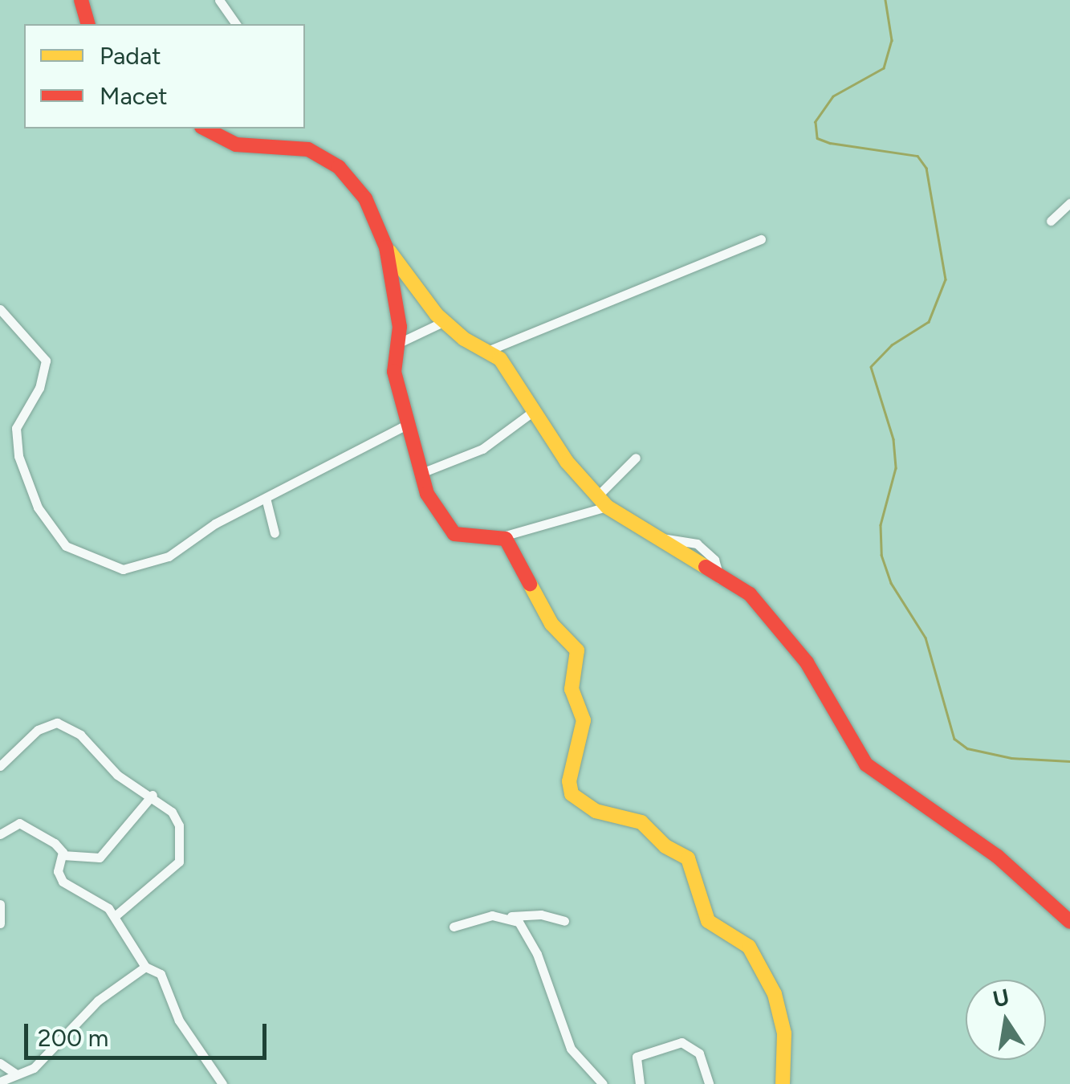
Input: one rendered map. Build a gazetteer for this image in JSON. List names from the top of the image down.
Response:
{
  "legend": ["Padat", "Macet"],
  "scale_bar": "200 m",
  "north": "top"
}
